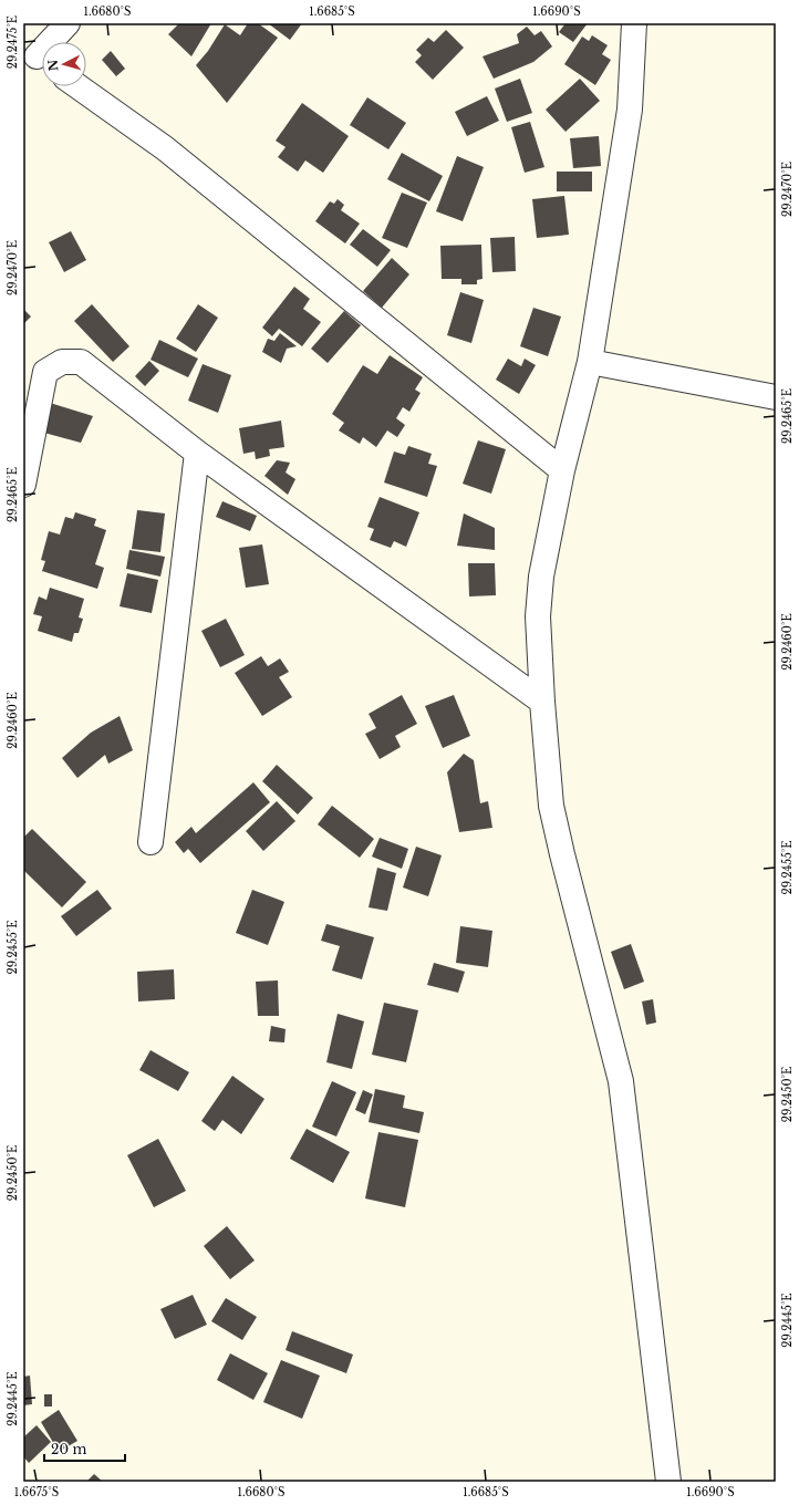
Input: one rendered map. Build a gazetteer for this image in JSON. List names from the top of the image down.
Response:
{
  "scale_bar": "20 m",
  "north": "left",
  "coordinates": [
    "1.6680°S",
    "1.6685°S",
    "1.6690°S",
    "29.2475°E",
    "29.2470°E",
    "29.2465°E",
    "29.2460°E",
    "29.2455°E",
    "29.2450°E",
    "29.2445°E",
    "1.6675°S"
  ]
}
